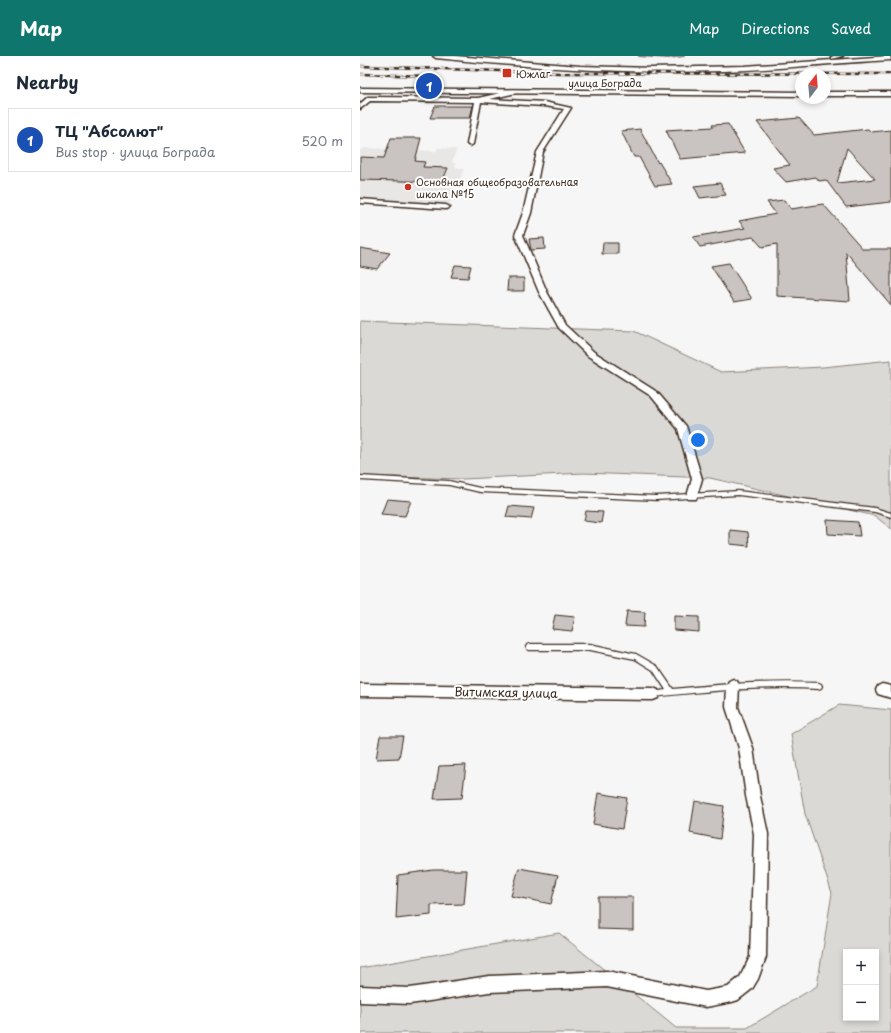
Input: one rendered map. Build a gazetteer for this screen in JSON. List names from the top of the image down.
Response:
{
  "streets": {
    "main road": ["улица Бограда"],
    "street": ["Витимская улица"]
  },
  "places": {
    "transit": ["Южлаг"],
    "other": ["Основная общеобразовательная школа №15"]
  },
  "north": "top",
  "page": {
    "header": "Map",
    "nav": ["Map", "Directions", "Saved"],
    "heading": "Nearby",
    "pins": "1",
    "list": [
      {
        "mark": "1",
        "name": "ТЦ \"Абсолют\"",
        "note": "Bus stop · улица Бограда",
        "value": "520 m"
      }
    ],
    "map_buttons": ["+", "−"]
  }
}
